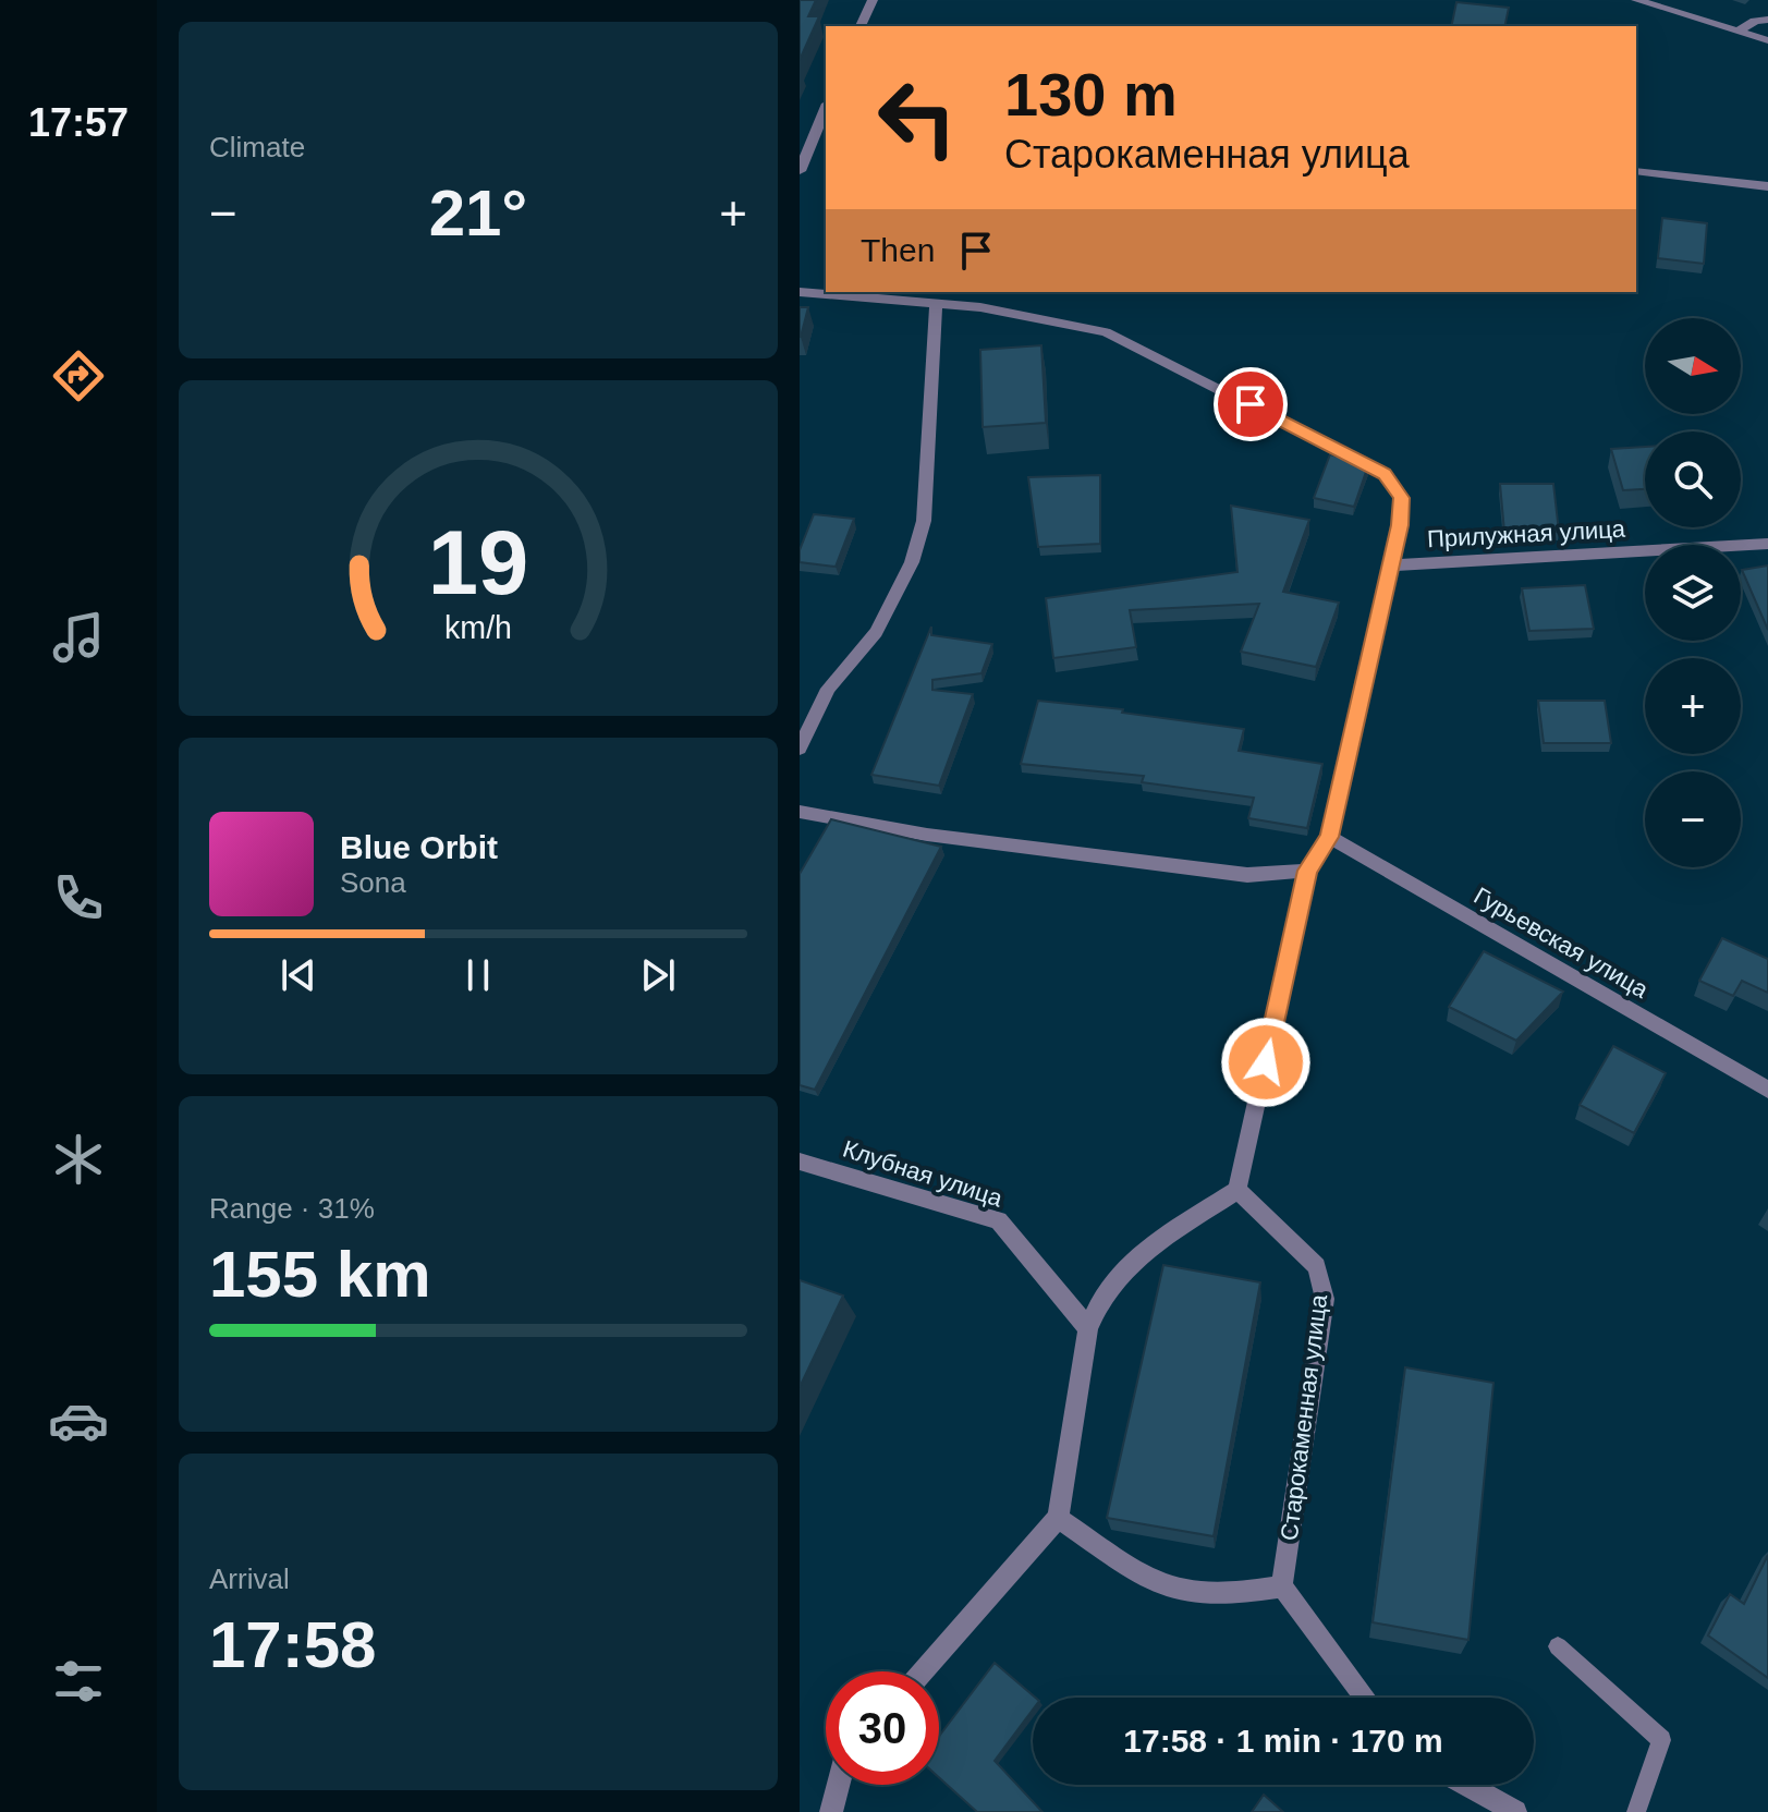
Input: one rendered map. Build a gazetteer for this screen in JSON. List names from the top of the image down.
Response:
{
  "streets": {
    "street": [
      "Прилужная улица",
      "Гурьевская улица",
      "Клубная улица",
      "Старокаменная улица"
    ]
  },
  "north": "right",
  "page": {
    "tabs": "17:57",
    "tile": [
      "Climate",
      ["Range · 31%", "155 km"],
      ["Arrival", "17:58"]
    ],
    "turn": ["130 m", "Старокаменная улица"],
    "heat": ["−", "21°", "+"],
    "then": "Then",
    "map_buttons": ["+", "−"],
    "song": ["Blue Orbit", "Sona"],
    "limit": "30",
    "trip": "17:58 · 1 min · 170 m",
    "gauge": ["19", "km/h"]
  }
}
